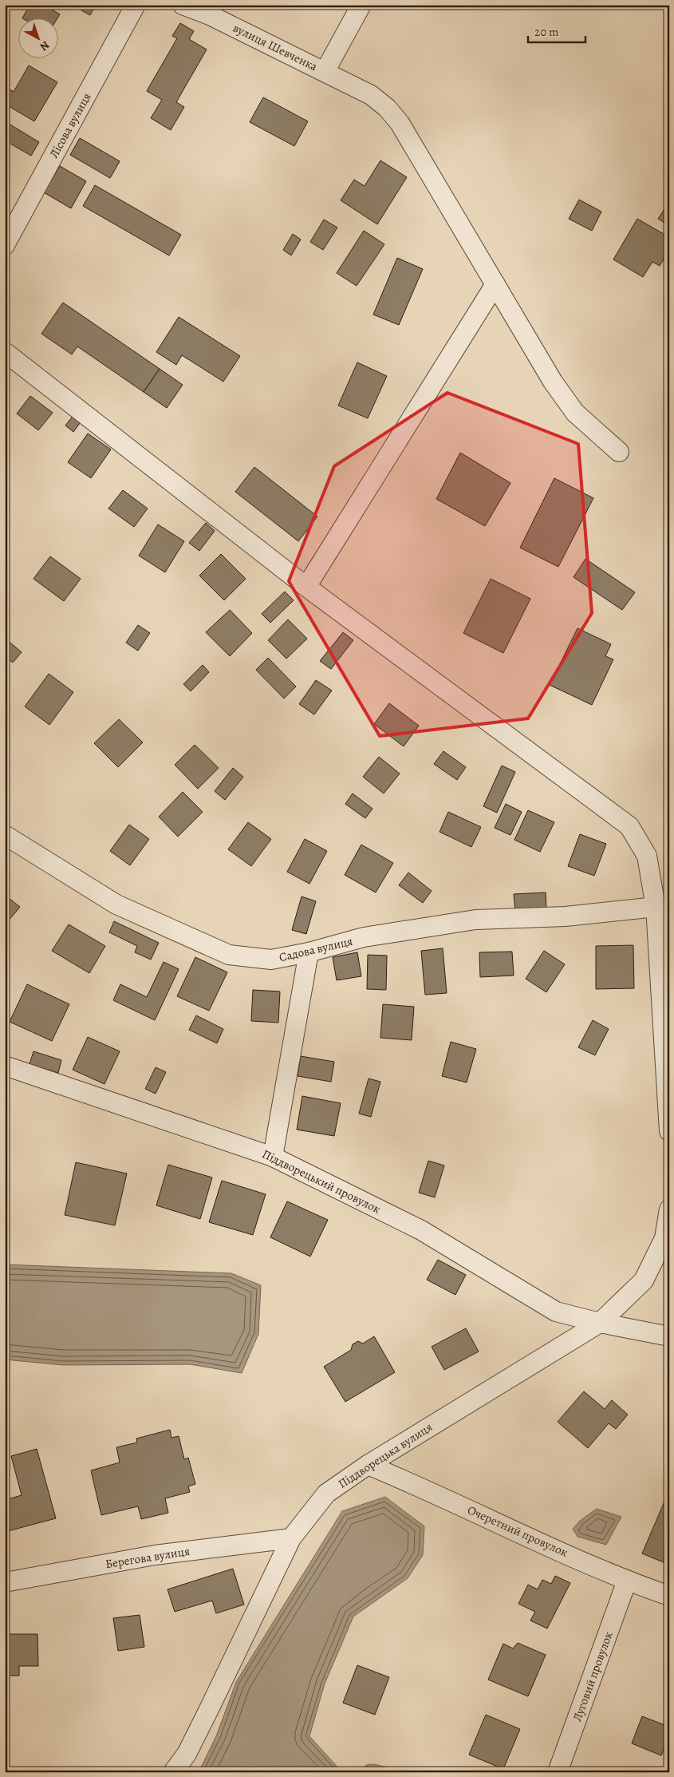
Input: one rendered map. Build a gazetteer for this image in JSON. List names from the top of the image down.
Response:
{
  "streets": {
    "street": [
      "вулиця Шевченка",
      "Лісова вулиця",
      "Садова вулиця",
      "Піддворецький провулок",
      "Піддворецька вулиця",
      "Очеретний провулок",
      "Берегова вулиця",
      "Луговий провулок"
    ]
  },
  "crossings": [
    ["Піддворецький провулок", "Піддворецька вулиця"],
    ["Піддворецька вулиця", "Очеретний провулок"],
    ["Піддворецька вулиця", "Берегова вулиця"],
    ["Очеретний провулок", "Луговий провулок"]
  ],
  "scale_bar": "20 m",
  "north": "bottom right"
}
